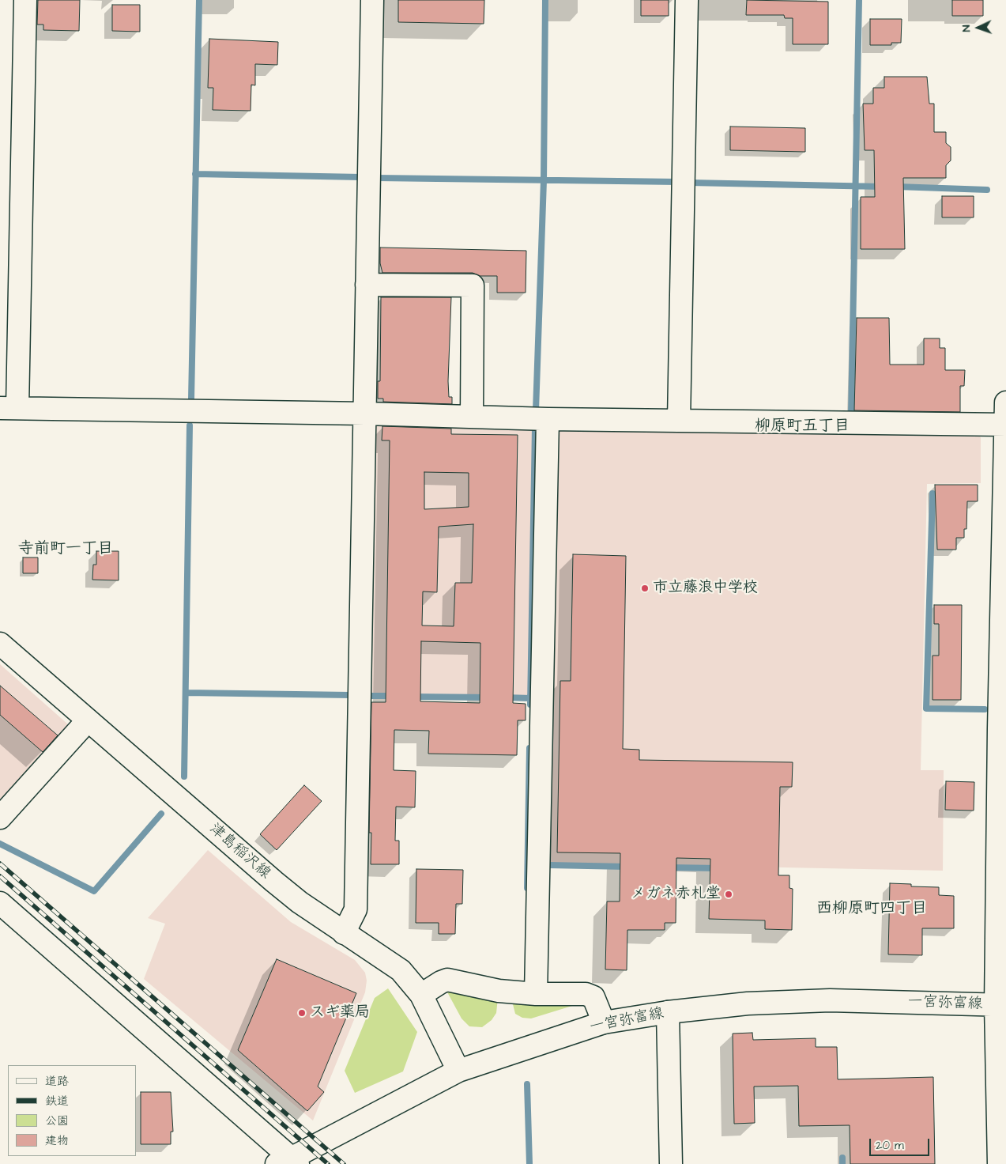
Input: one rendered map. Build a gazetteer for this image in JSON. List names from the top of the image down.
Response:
{
  "streets": {
    "street": ["津島稲沢線", "一宮弥富線"]
  },
  "crossings": [
    ["津島稲沢線", "一宮弥富線"]
  ],
  "districts": ["柳原町五丁目", "寺前町一丁目", "西柳原町四丁目"],
  "places": ["市立藤浪中学校", "メガネ赤札堂", "スギ薬局"],
  "legend": [
    "道路",
    "鉄道",
    "公園",
    "建物"
  ],
  "scale_bar": "20 m",
  "north": "left"
}
